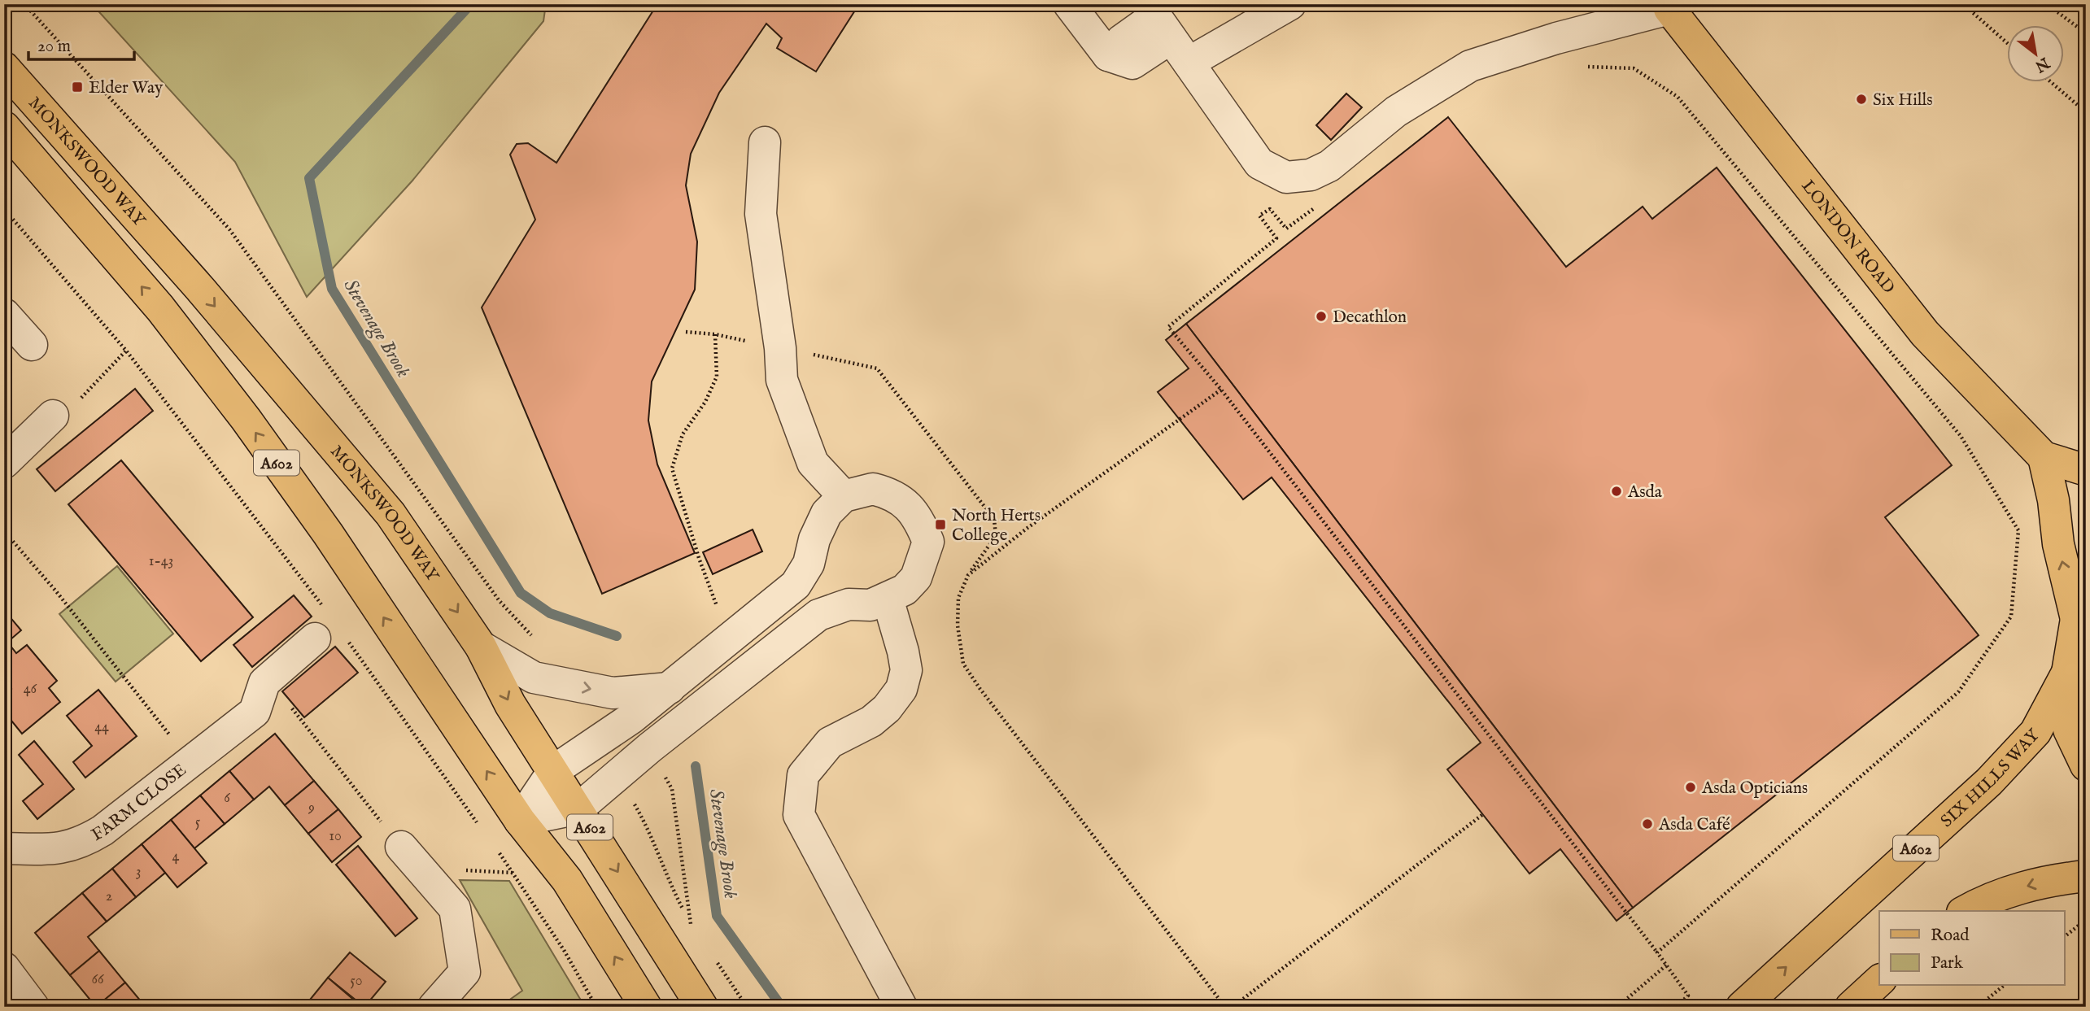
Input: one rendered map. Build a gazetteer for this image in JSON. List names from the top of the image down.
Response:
{
  "streets": {
    "main road": [
      "MONKSWOOD WAY",
      "LONDON ROAD",
      "A602",
      "SIX HILLS WAY"
    ],
    "street": ["FARM CLOSE"]
  },
  "crossings": [
    ["A602", "SIX HILLS WAY"]
  ],
  "one_way": ["SIX HILLS WAY"],
  "water": ["Stevenage Brook"],
  "places": {
    "transit": ["Elder Way", "North Herts College"],
    "other": [
      "Six Hills",
      "Decathlon",
      "Asda",
      "Asda Opticians",
      "Asda Café"
    ]
  },
  "house_numbers": [
    "1-43",
    "46",
    "44",
    "6",
    "9",
    "5",
    "10",
    "4",
    "3",
    "2",
    "66",
    "50"
  ],
  "legend": ["Road", "Park"],
  "scale_bar": "20 m",
  "north": "bottom right"
}
